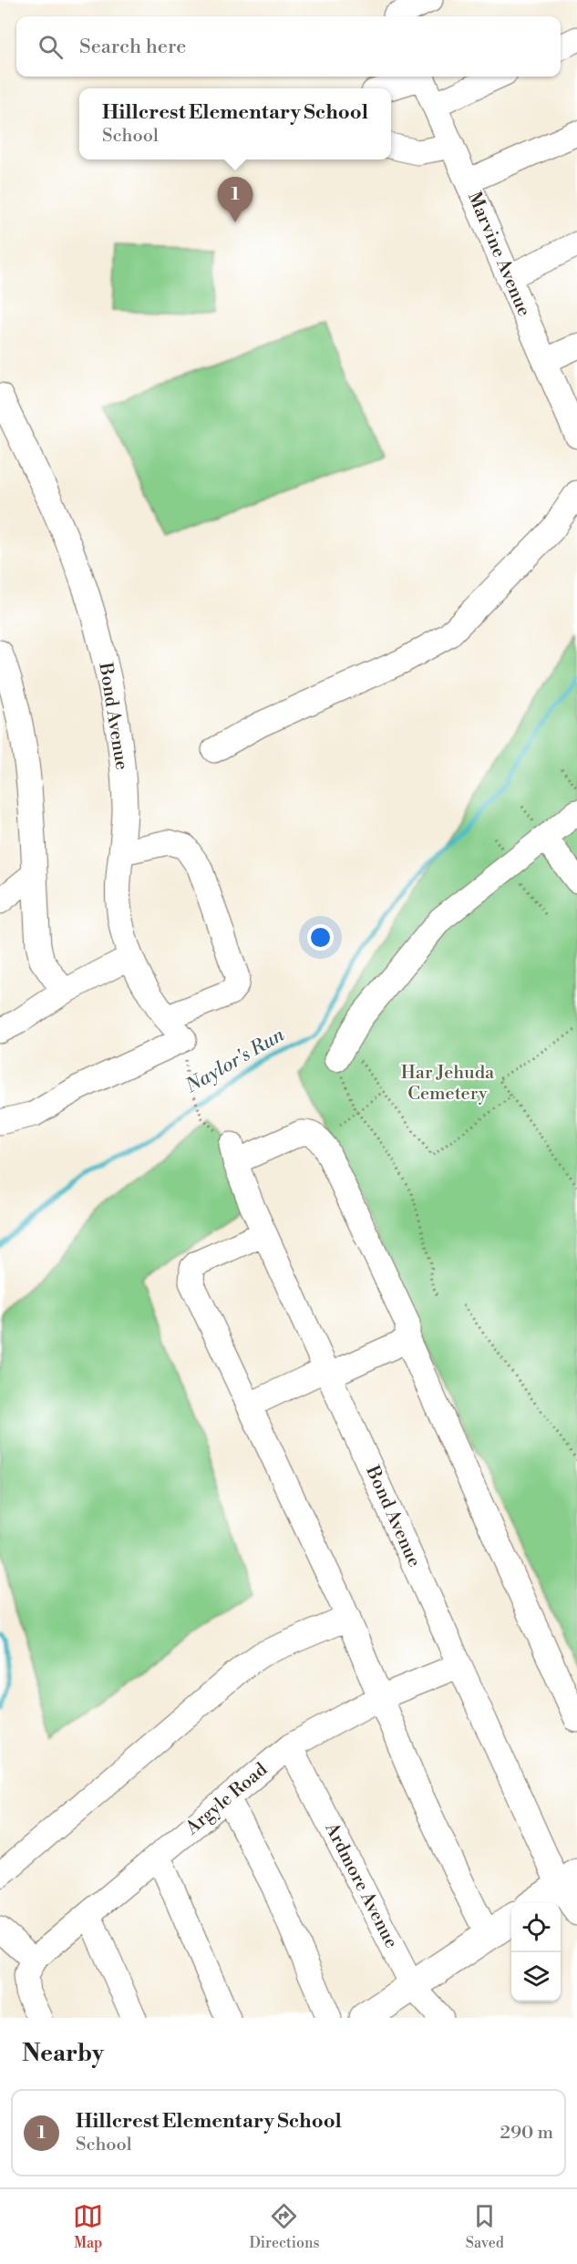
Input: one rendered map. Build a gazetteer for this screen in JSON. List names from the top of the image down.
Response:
{
  "streets": {
    "street": [
      "Marvine Avenue",
      "Bond Avenue",
      "Argyle Road",
      "Ardmore Avenue"
    ]
  },
  "crossings": [
    ["Bond Avenue", "Argyle Road"],
    ["Argyle Road", "Ardmore Avenue"]
  ],
  "water": ["Naylor's Run"],
  "parks": ["Har Jehuda Cemetery"],
  "page": {
    "search": "Search here",
    "popup": ["Hillcrest Elementary School", "School"],
    "pins": "1",
    "heading": "Nearby",
    "list": [
      {
        "mark": "1",
        "name": "Hillcrest Elementary School",
        "note": "School",
        "value": "290 m"
      }
    ],
    "nav": ["Map", "Directions", "Saved"]
  }
}
